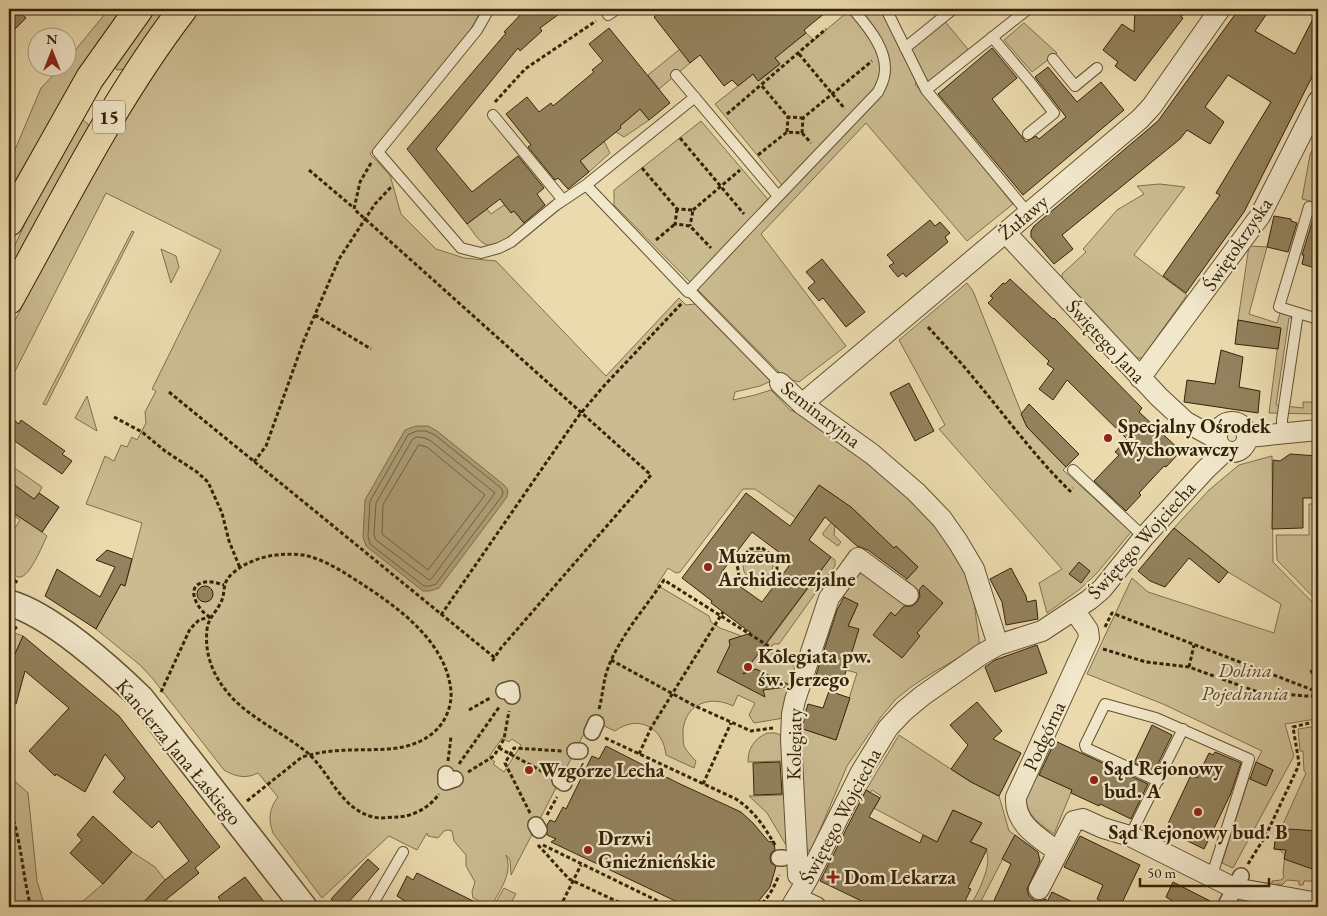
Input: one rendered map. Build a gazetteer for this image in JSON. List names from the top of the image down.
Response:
{
  "streets": {
    "main road": ["15"],
    "street": [
      "Żuławy",
      "Świętokrzyska",
      "Świętego Jana",
      "Seminaryjna",
      "Świętego Wojciecha",
      "Podgórna",
      "Kolegiaty",
      "Kanclerza Jana Łaskiego"
    ]
  },
  "crossings": [
    ["Żuławy", "Świętego Jana"],
    ["Żuławy", "Seminaryjna"],
    ["Świętokrzyska", "Świętego Jana"],
    ["Świętego Jana", "Świętego Wojciecha"],
    ["Seminaryjna", "Świętego Wojciecha"],
    ["Świętego Wojciecha", "Podgórna"],
    ["Świętego Wojciecha", "Kolegiaty"]
  ],
  "parks": ["Dolina Pojednania"],
  "places": {
    "other": [
      "Specjalny Ośrodek Wychowawczy",
      "Muzeum Archidiecezjalne",
      "Kolegiata pw. św. Jerzego",
      "Wzgórze Lecha",
      "Sąd Rejonowy bud. A",
      "Sąd Rejonowy bud. B",
      "Drzwi Gnieźnieńskie"
    ],
    "health": ["Dom Lekarza"]
  },
  "scale_bar": "50 m",
  "north": "top"
}
